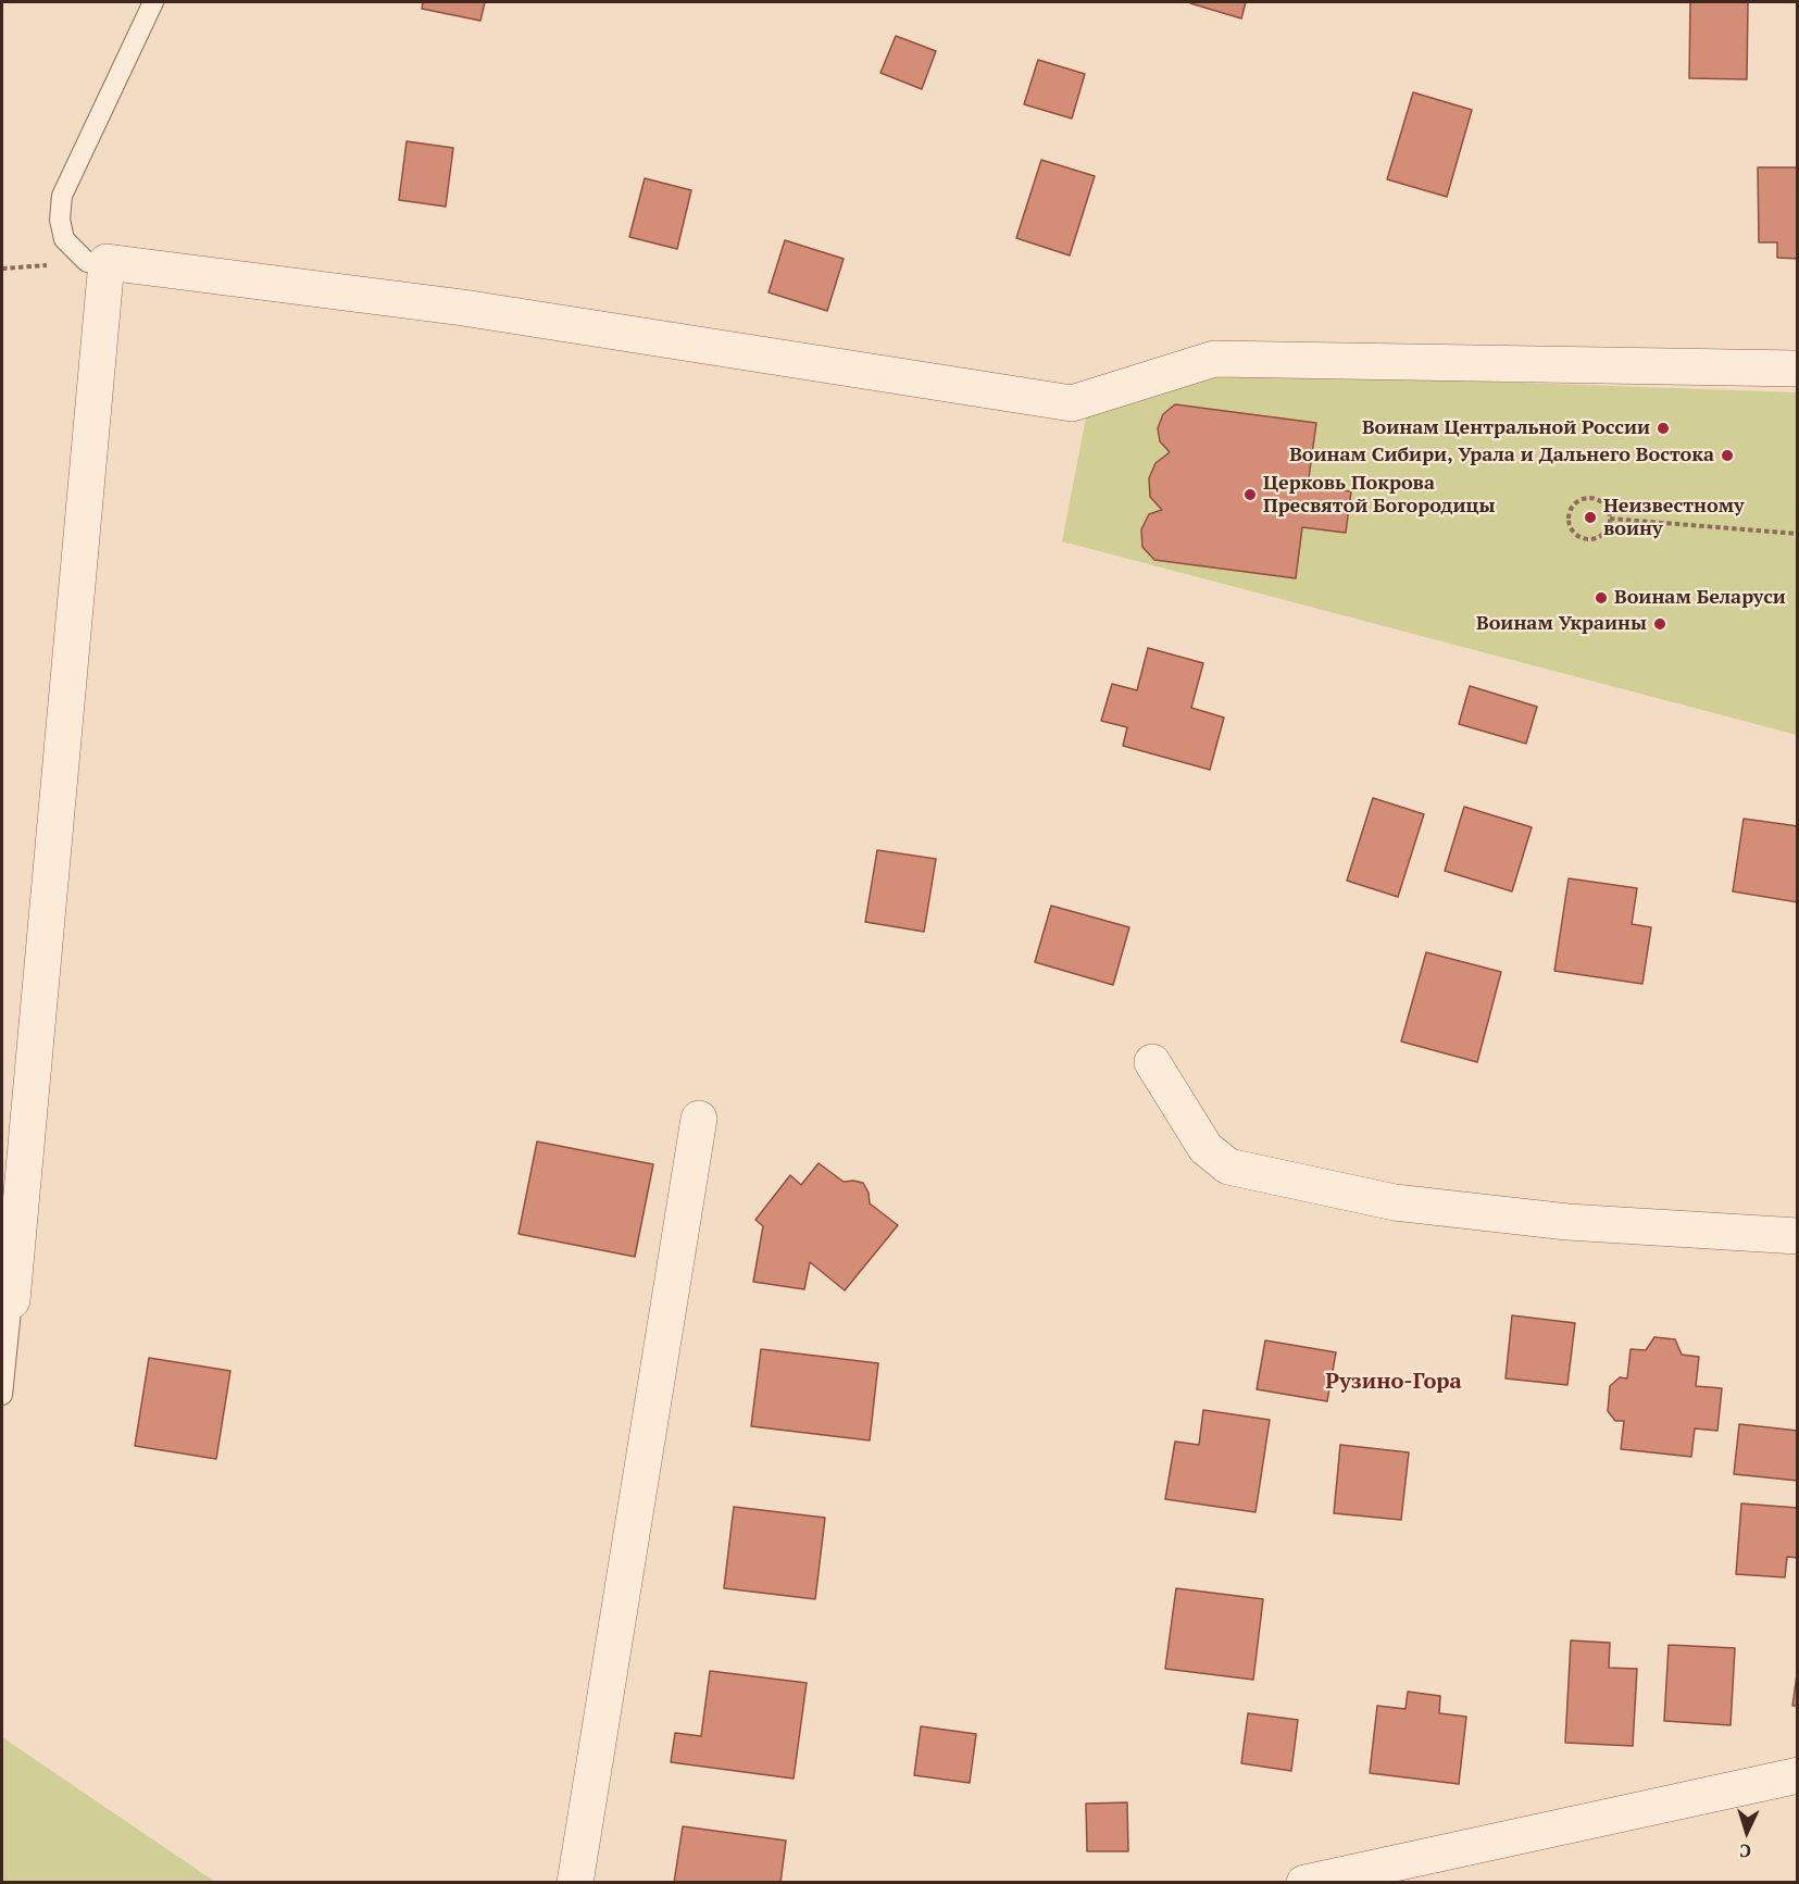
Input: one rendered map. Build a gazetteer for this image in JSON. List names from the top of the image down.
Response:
{
  "districts": ["Рузино-Гора"],
  "places": [
    "Воинам Центральной России",
    "Воинам Сибири, Урала и Дальнего Востока",
    "Церковь Покрова Пресвятой Богородицы",
    "Неизвестному воину",
    "Воинам Беларуси",
    "Воинам Украины"
  ],
  "north": "bottom"
}
